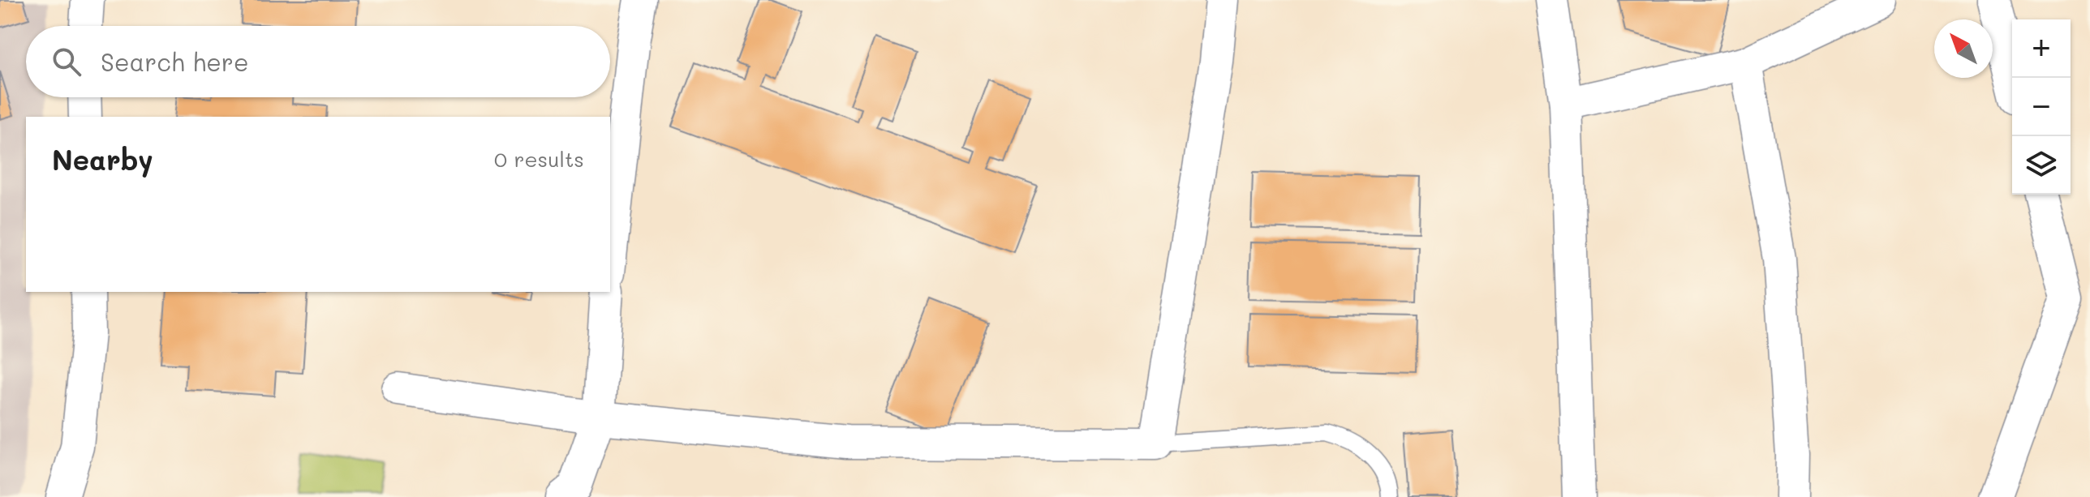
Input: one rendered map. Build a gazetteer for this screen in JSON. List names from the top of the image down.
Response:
{
  "north": "top left",
  "page": {
    "map_buttons": ["+", "−"],
    "search": "Search here",
    "heading": ["Nearby", "0 results"]
  }
}
